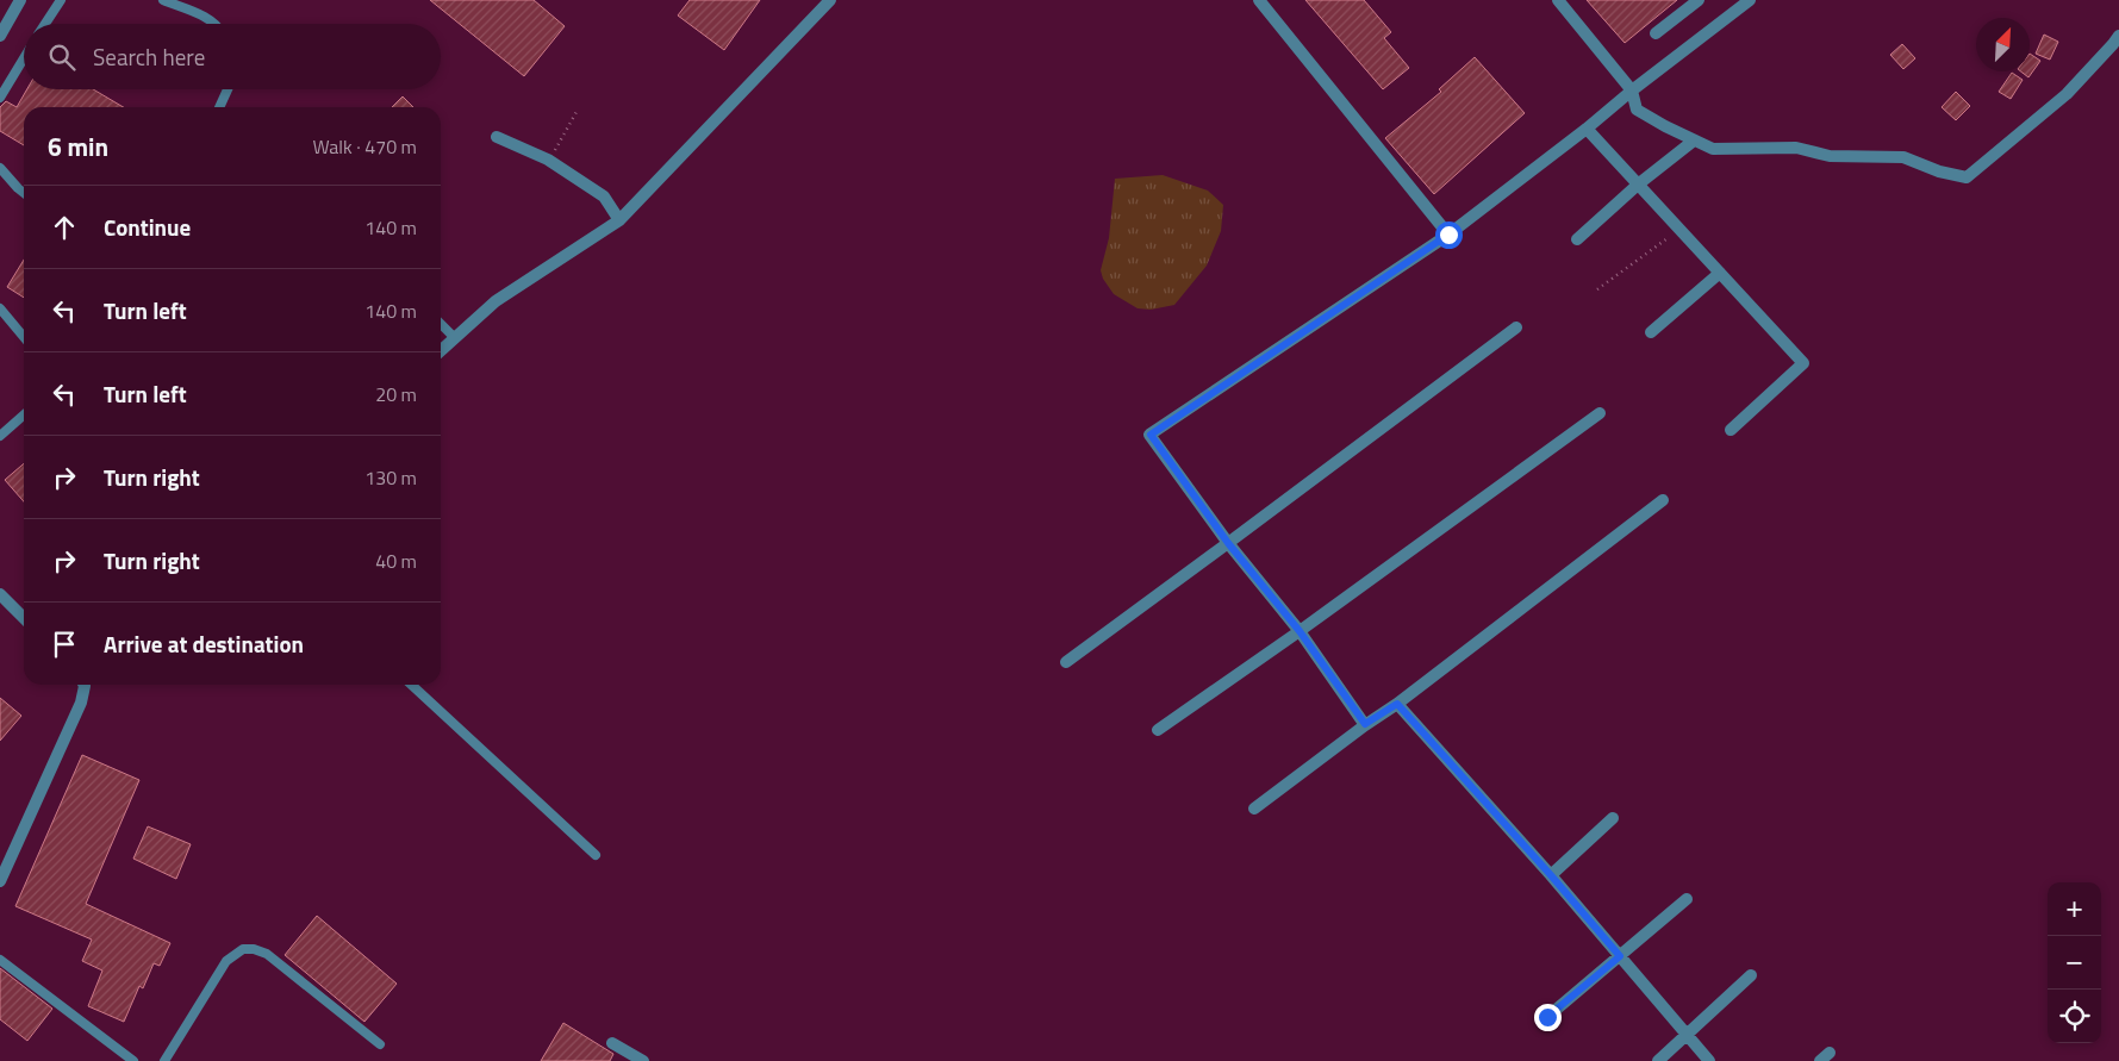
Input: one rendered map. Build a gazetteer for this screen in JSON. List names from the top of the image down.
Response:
{
  "north": "top right",
  "page": {
    "search": "Search here",
    "heading": ["6 min", "Walk · 470 m"],
    "list": [
      ["Continue", "140 m"],
      ["Turn left", "140 m"],
      ["Turn left", "20 m"],
      ["Turn right", "130 m"],
      ["Turn right", "40 m"],
      "Arrive at destination"
    ],
    "map_buttons": ["+", "−"]
  }
}
